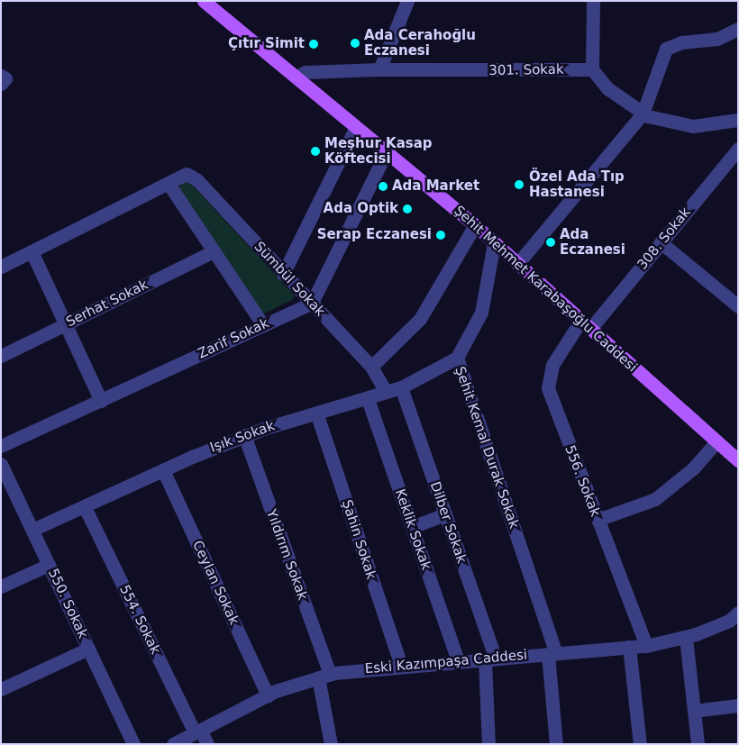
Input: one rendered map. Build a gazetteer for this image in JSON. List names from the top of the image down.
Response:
{
  "streets": {
    "main road": ["Şehit Mehmet Karabaşoğlu Caddesi"],
    "street": [
      "301. Sokak",
      "308. Sokak",
      "Sümbül Sokak",
      "Serhat Sokak",
      "Zarif Sokak",
      "Işık Sokak",
      "Şehit Kemal Durak Sokak",
      "556. Sokak",
      "Dilber Sokak",
      "Keklik Sokak",
      "Şahin Sokak",
      "Yıldırım Sokak",
      "Ceylan Sokak",
      "550. Sokak",
      "554. Sokak",
      "Eski Kazımpaşa Caddesi"
    ]
  },
  "crossings": [
    ["301. Sokak", "Şehit Mehmet Karabaşoğlu Caddesi"],
    ["308. Sokak", "Şehit Mehmet Karabaşoğlu Caddesi"],
    ["308. Sokak", "556. Sokak"],
    ["Sümbül Sokak", "Zarif Sokak"],
    ["Sümbül Sokak", "Işık Sokak"],
    ["Şehit Mehmet Karabaşoğlu Caddesi", "Şehit Kemal Durak Sokak"],
    ["Şehit Mehmet Karabaşoğlu Caddesi", "556. Sokak"],
    ["Işık Sokak", "Şehit Kemal Durak Sokak"],
    ["Işık Sokak", "Dilber Sokak"],
    ["Işık Sokak", "Keklik Sokak"],
    ["Işık Sokak", "Şahin Sokak"],
    ["Işık Sokak", "Yıldırım Sokak"],
    ["Işık Sokak", "Ceylan Sokak"],
    ["Işık Sokak", "550. Sokak"],
    ["Işık Sokak", "554. Sokak"],
    ["Şehit Kemal Durak Sokak", "Eski Kazımpaşa Caddesi"],
    ["556. Sokak", "Eski Kazımpaşa Caddesi"],
    ["Dilber Sokak", "Eski Kazımpaşa Caddesi"],
    ["Keklik Sokak", "Eski Kazımpaşa Caddesi"],
    ["Şahin Sokak", "Eski Kazımpaşa Caddesi"],
    ["Yıldırım Sokak", "Eski Kazımpaşa Caddesi"],
    ["Ceylan Sokak", "Eski Kazımpaşa Caddesi"],
    ["554. Sokak", "Eski Kazımpaşa Caddesi"]
  ],
  "places": [
    "Ada Cerahoğlu Eczanesi",
    "Çıtır Simit",
    "Meşhur Kasap Köftecisi",
    "Özel Ada Tıp Hastanesi",
    "Ada Market",
    "Ada Optik",
    "Serap Eczanesi",
    "Ada Eczanesi"
  ]
}
